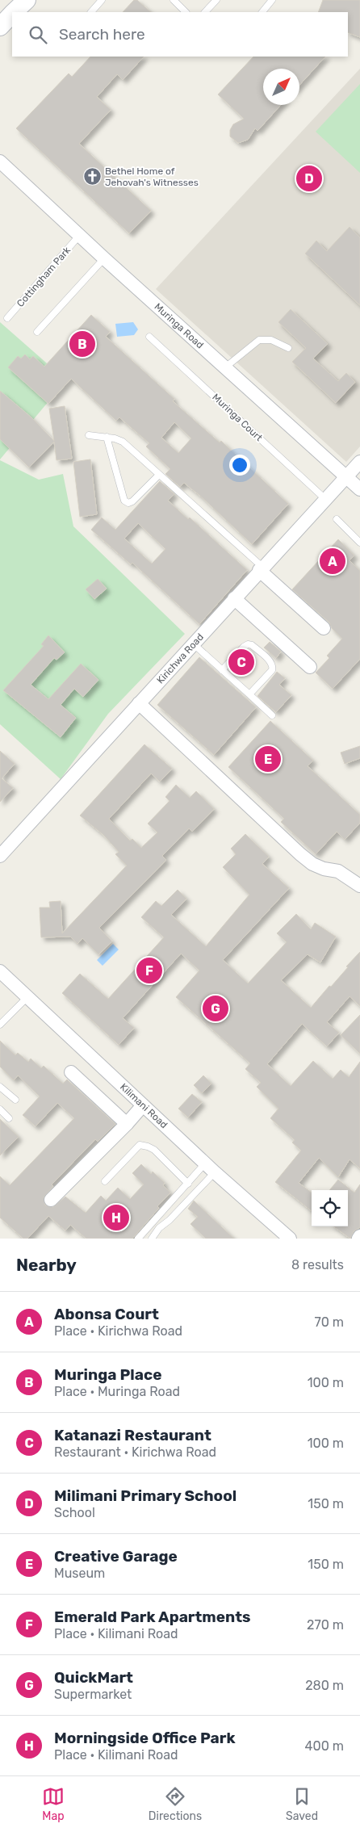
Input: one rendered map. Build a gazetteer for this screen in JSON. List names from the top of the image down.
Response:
{
  "streets": {
    "street": ["Muringa Road", "Kirichwa Road", "Kilimani Road"],
    "lane": ["Cottingham Park", "Muringa Court"]
  },
  "crossings": [
    ["Cottingham Park", "Muringa Road"],
    ["Muringa Road", "Kirichwa Road"],
    ["Muringa Court", "Kirichwa Road"]
  ],
  "places": {
    "church": ["Bethel Home of Jehovah's Witnesses"]
  },
  "north": "top right",
  "page": {
    "search": "Search here",
    "pins": [
      "D",
      "B",
      "A",
      "C",
      "E",
      "F",
      "G",
      "H"
    ],
    "heading": ["Nearby", "8 results"],
    "list": [
      {
        "mark": "A",
        "name": "Abonsa Court",
        "note": "Place · Kirichwa Road",
        "value": "70 m"
      },
      {
        "mark": "B",
        "name": "Muringa Place",
        "note": "Place · Muringa Road",
        "value": "100 m"
      },
      {
        "mark": "C",
        "name": "Katanazi Restaurant",
        "note": "Restaurant · Kirichwa Road",
        "value": "100 m"
      },
      {
        "mark": "D",
        "name": "Milimani Primary School",
        "note": "School",
        "value": "150 m"
      },
      {
        "mark": "E",
        "name": "Creative Garage",
        "note": "Museum",
        "value": "150 m"
      },
      {
        "mark": "F",
        "name": "Emerald Park Apartments",
        "note": "Place · Kilimani Road",
        "value": "270 m"
      },
      {
        "mark": "G",
        "name": "QuickMart",
        "note": "Supermarket",
        "value": "280 m"
      },
      {
        "mark": "H",
        "name": "Morningside Office Park",
        "note": "Place · Kilimani Road",
        "value": "400 m"
      }
    ],
    "nav": ["Map", "Directions", "Saved"]
  }
}
